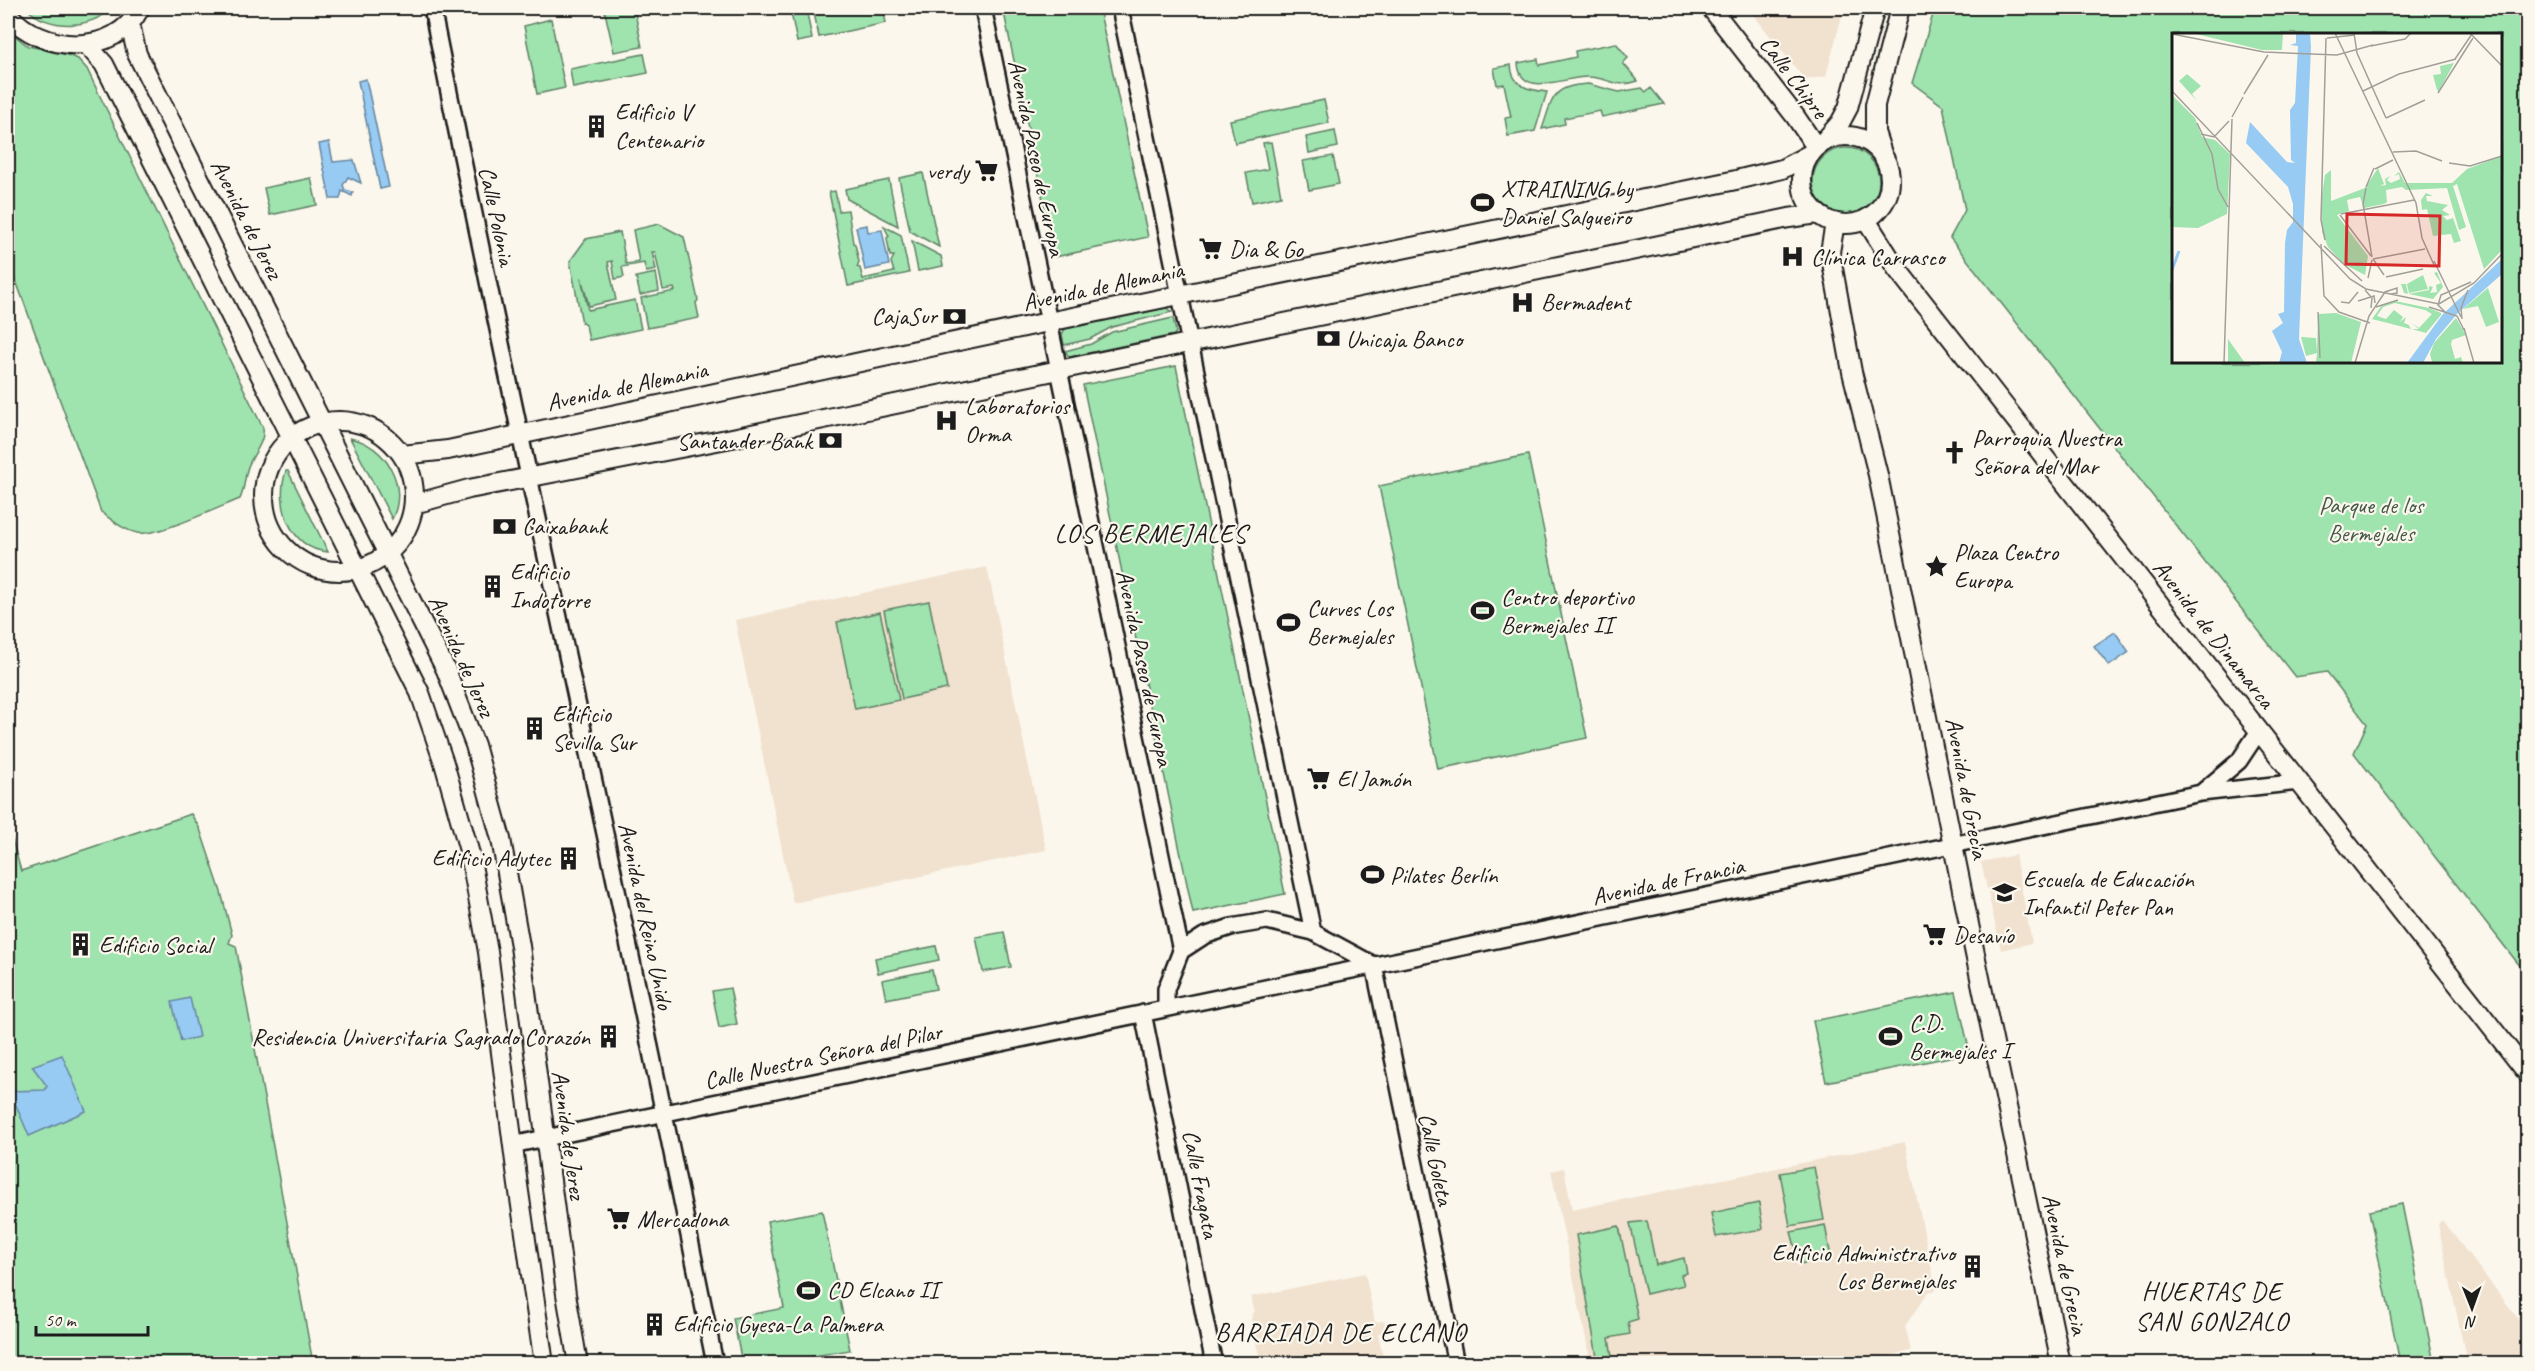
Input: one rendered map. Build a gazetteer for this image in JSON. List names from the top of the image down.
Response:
{
  "streets": {
    "main road": [
      "Calle Chipre",
      "Avenida de Jerez",
      "Avenida de Alemania",
      "Avenida de Dinamarca",
      "Avenida de Grecia"
    ],
    "street": [
      "Avenida Paseo de Europa",
      "Calle Polonia",
      "Avenida de Francia",
      "Avenida del Reino Unido",
      "Calle Nuestra Señora del Pilar",
      "Calle Goleta",
      "Calle Fragata"
    ]
  },
  "crossings": [
    ["Calle Chipre", "Avenida de Alemania"],
    ["Calle Chipre", "Avenida de Dinamarca"],
    ["Calle Chipre", "Avenida de Grecia"],
    ["Avenida Paseo de Europa", "Avenida de Alemania"],
    ["Calle Polonia", "Avenida de Alemania"],
    ["Calle Polonia", "Avenida del Reino Unido"],
    ["Avenida de Jerez", "Calle Nuestra Señora del Pilar"],
    ["Avenida de Alemania", "Avenida de Dinamarca"],
    ["Avenida de Alemania", "Avenida de Grecia"],
    ["Avenida de Dinamarca", "Avenida de Grecia"],
    ["Avenida de Dinamarca", "Avenida de Francia"],
    ["Avenida de Grecia", "Avenida de Francia"],
    ["Avenida de Francia", "Calle Nuestra Señora del Pilar"],
    ["Avenida de Francia", "Calle Goleta"],
    ["Avenida de Francia", "Calle Fragata"],
    ["Avenida del Reino Unido", "Calle Nuestra Señora del Pilar"],
    ["Calle Nuestra Señora del Pilar", "Calle Fragata"]
  ],
  "districts": ["LOS BERMEJALES", "HUERTAS DE SAN GONZALO", "BARRIADA DE ELCANO"],
  "parks": ["Parque de los Bermejales"],
  "places": {
    "building": [
      "Edificio V Centenario",
      "Edificio Indotorre",
      "Edificio Sevilla Sur",
      "Edificio Adytec",
      "Edificio Social",
      "Residencia Universitaria Sagrado Corazón",
      "Edificio Administrativo Los Bermejales",
      "Edificio Gyesa-La Palmera"
    ],
    "supermarket": [
      "verdy",
      "Dia & Go",
      "El Jamón",
      "Desavío",
      "Mercadona"
    ],
    "sports": [
      "XTRAINING by Daniel Salgueiro",
      "Centro deportivo Bermejales II",
      "Curves Los Bermejales",
      "Pilates Berlín",
      "C.D. Bermejales I",
      "CD Elcano II"
    ],
    "hospital": ["Clínica Carrasco", "Bermadent", "Laboratorios Orma"],
    "bank": [
      "CajaSur",
      "Unicaja Banco",
      "Santander Bank",
      "Caixabank"
    ],
    "church": ["Parroquia Nuestra Señora del Mar"],
    "place": ["Plaza Centro Europa"],
    "school or university": ["Escuela de Educación Infantil Peter Pan"]
  },
  "scale_bar": "50 m",
  "north": "bottom"
}
